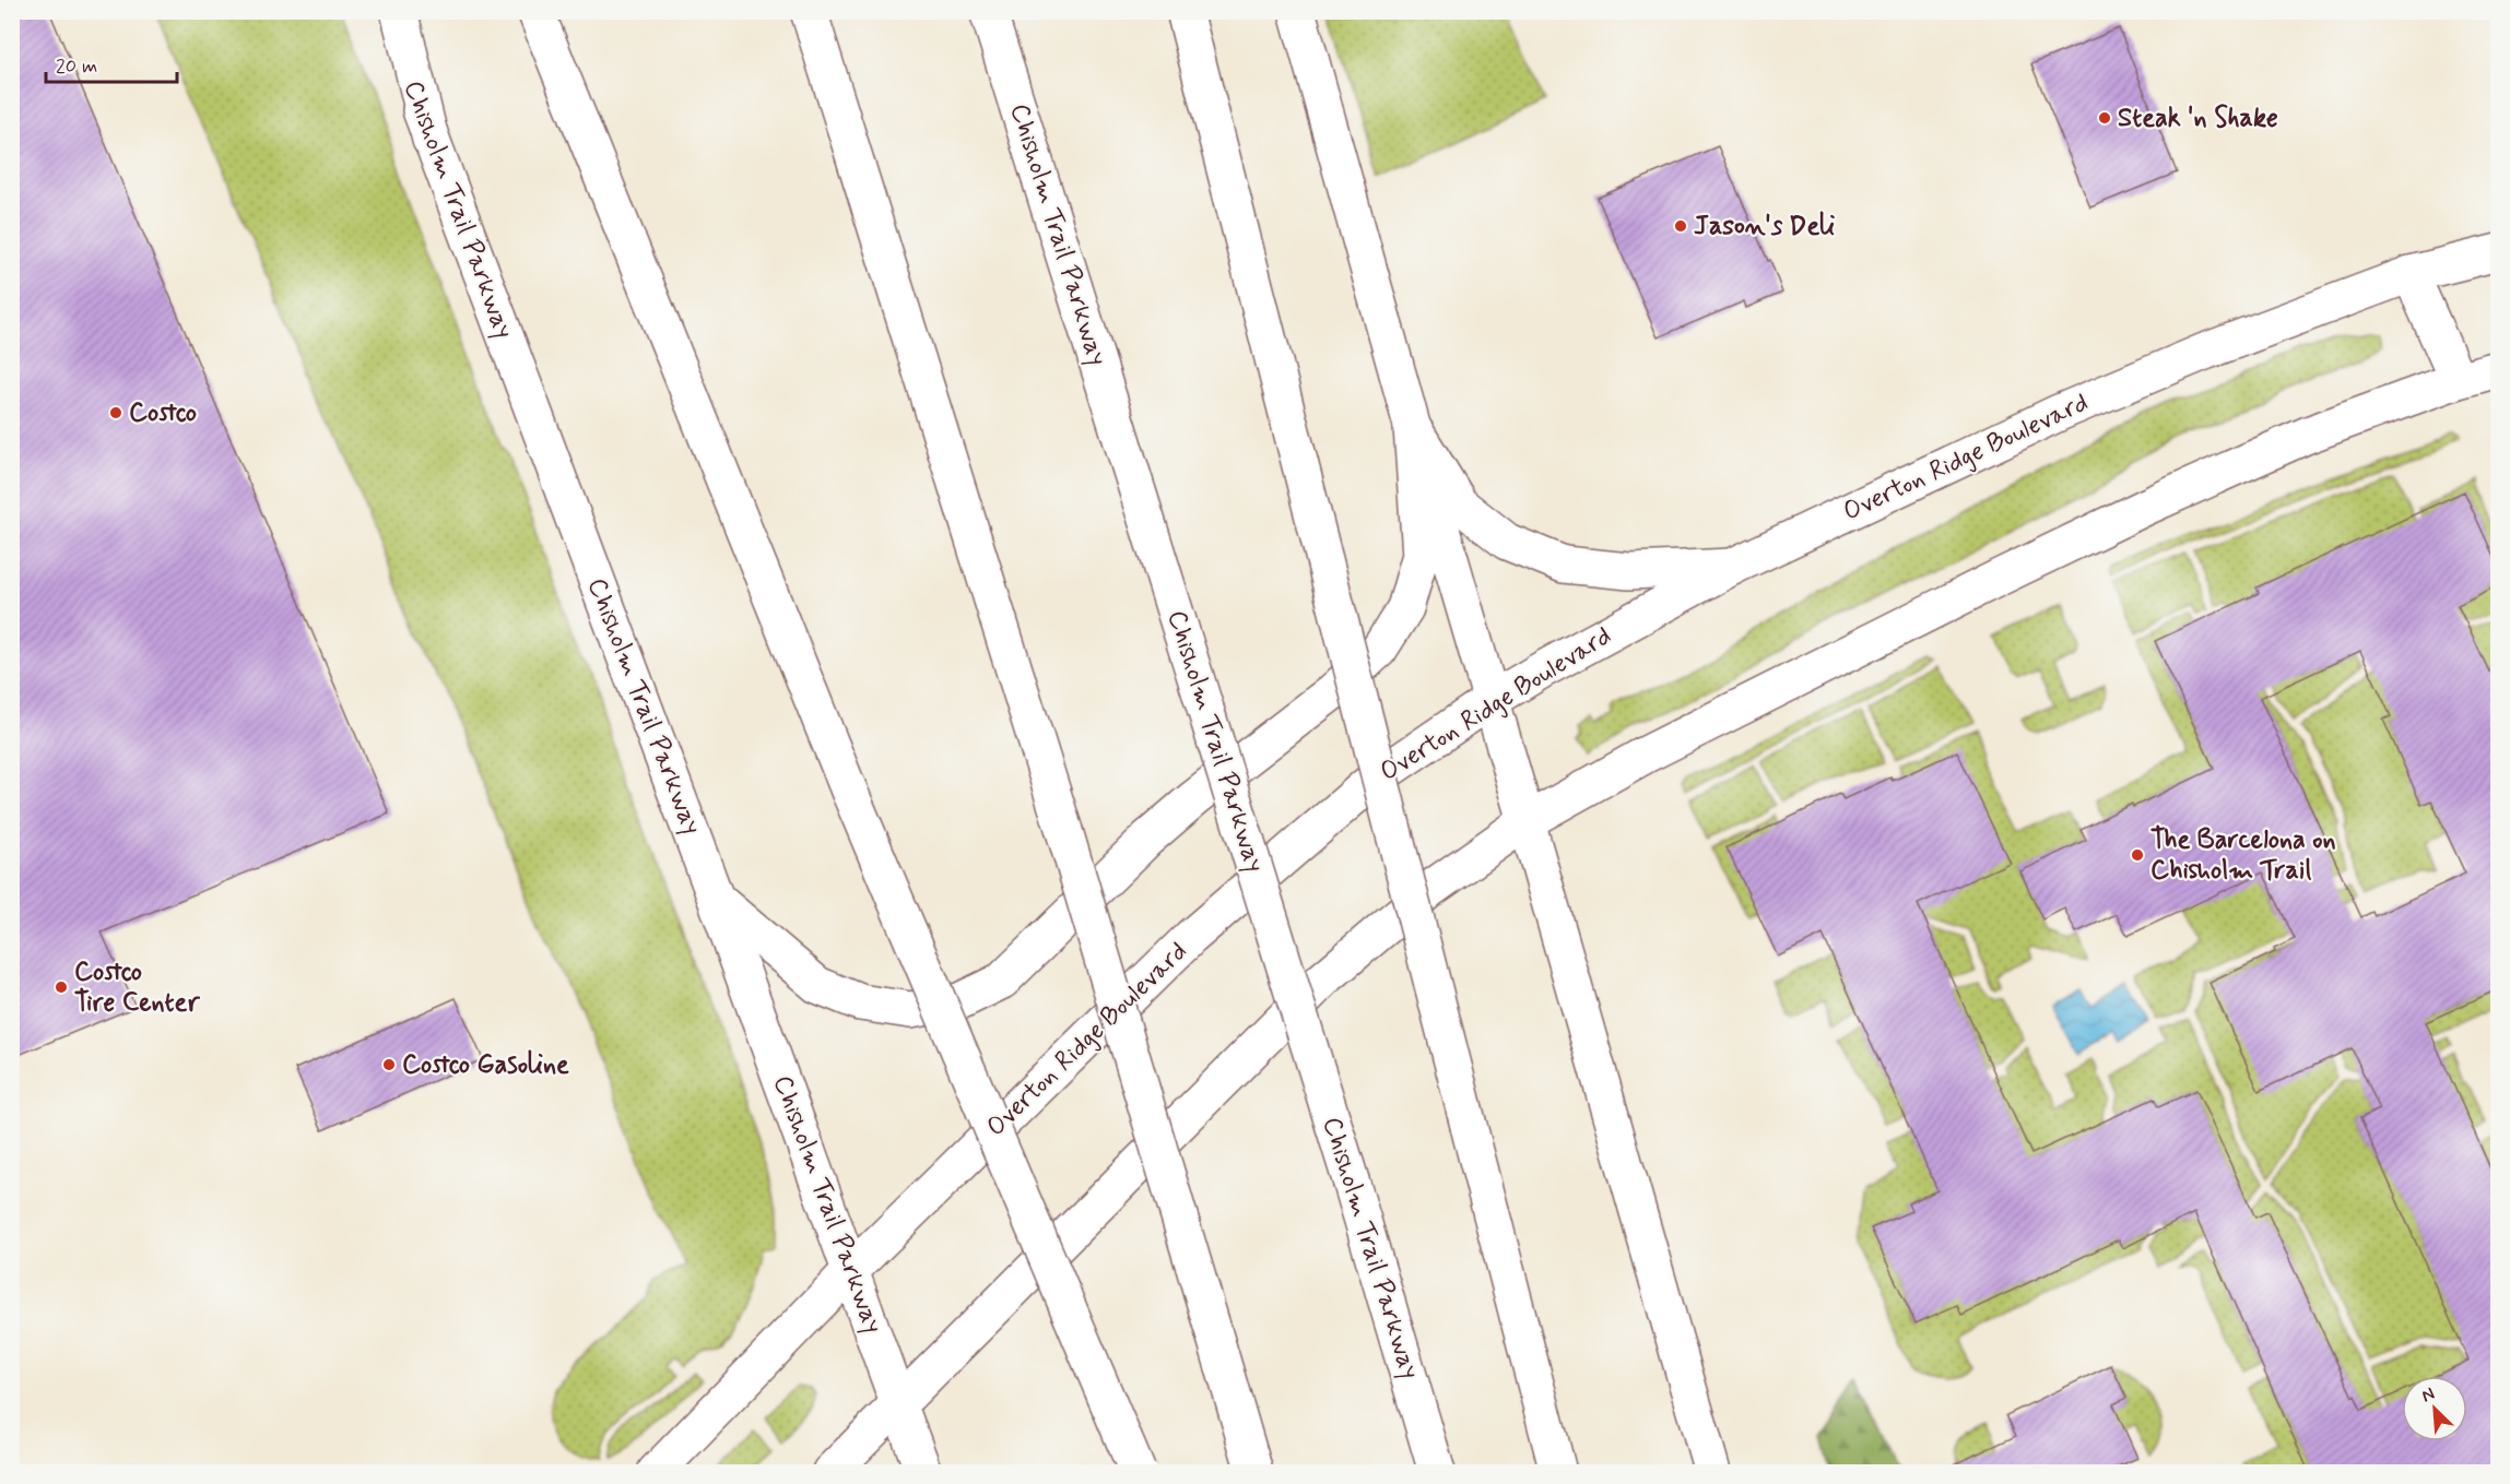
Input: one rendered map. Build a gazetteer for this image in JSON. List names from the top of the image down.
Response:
{
  "streets": {
    "main road": ["Chisholm Trail Parkway", "Overton Ridge Boulevard"]
  },
  "crossings": [
    ["Chisholm Trail Parkway", "Overton Ridge Boulevard"]
  ],
  "places": [
    "Steak 'n Shake",
    "Jason's Deli",
    "Costco",
    "The Barcelona on Chisholm Trail",
    "Costco Tire Center",
    "Costco Gasoline"
  ],
  "scale_bar": "20 m",
  "north": "top left"
}
